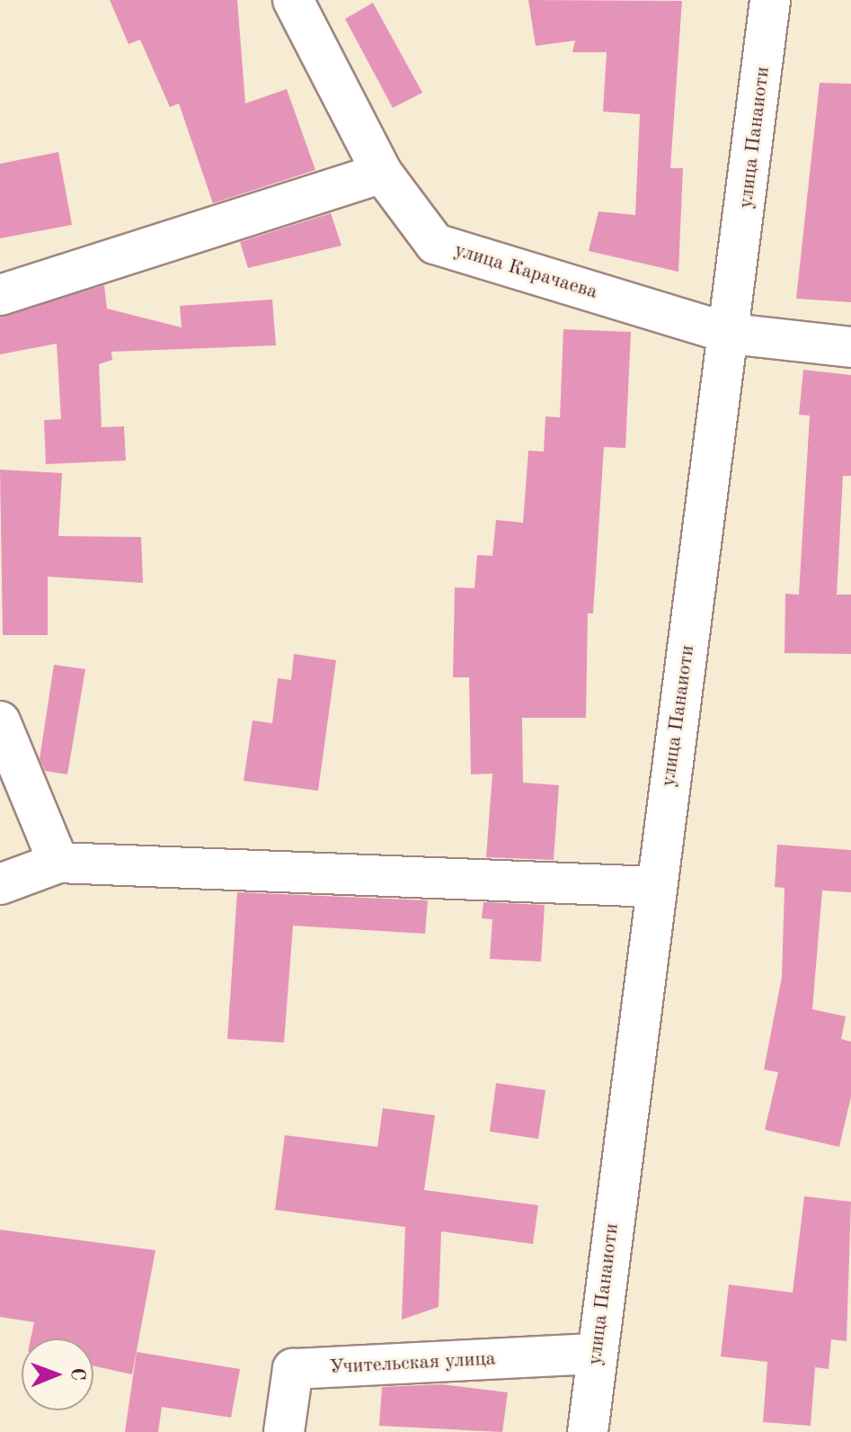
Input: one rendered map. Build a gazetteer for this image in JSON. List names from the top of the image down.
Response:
{
  "streets": {
    "street": ["улица Панаиоти", "улица Карачаева", "Учительская улица"]
  },
  "crossings": [
    ["улица Панаиоти", "улица Карачаева"],
    ["улица Панаиоти", "Учительская улица"]
  ],
  "north": "right"
}
